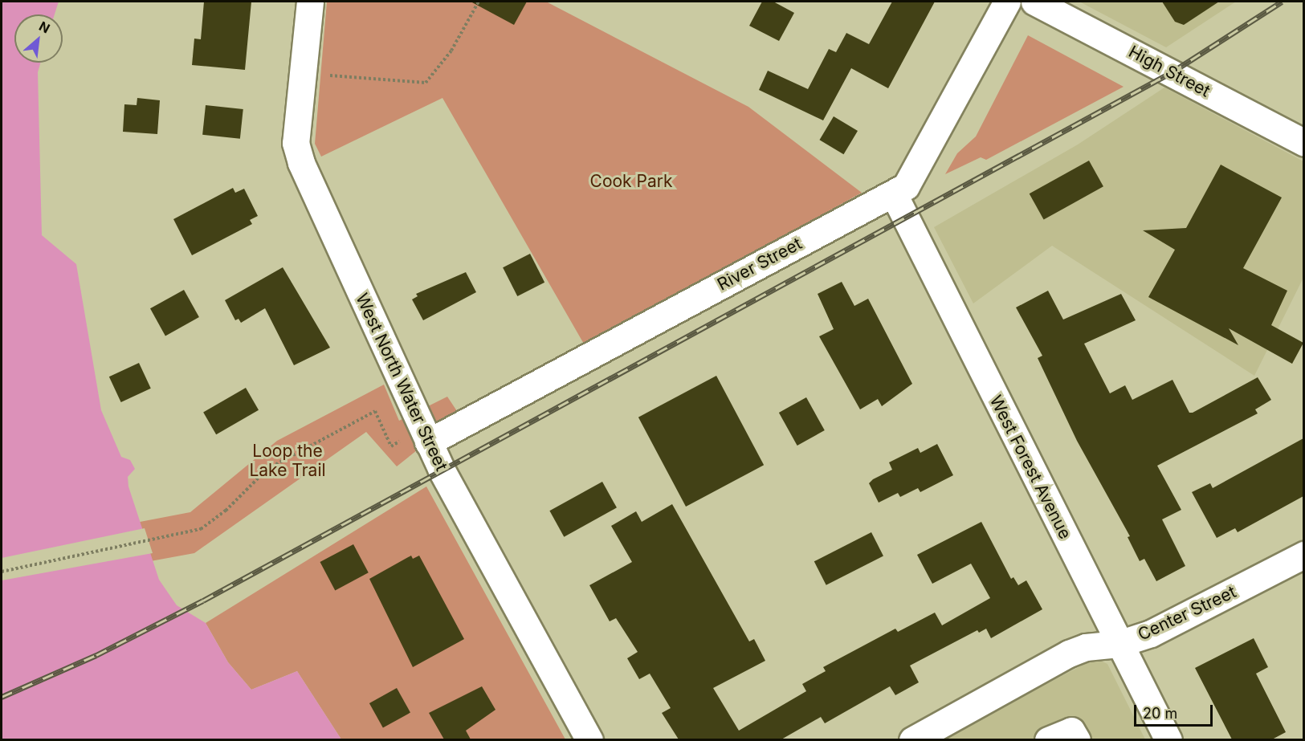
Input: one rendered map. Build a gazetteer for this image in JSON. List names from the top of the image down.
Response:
{
  "streets": {
    "street": [
      "High Street",
      "River Street",
      "West North Water Street",
      "West Forest Avenue",
      "Center Street"
    ]
  },
  "crossings": [
    ["River Street", "West North Water Street"],
    ["River Street", "West Forest Avenue"],
    ["West Forest Avenue", "Center Street"]
  ],
  "parks": ["Cook Park", "Loop the Lake Trail"],
  "scale_bar": "20 m",
  "north": "top right"
}
